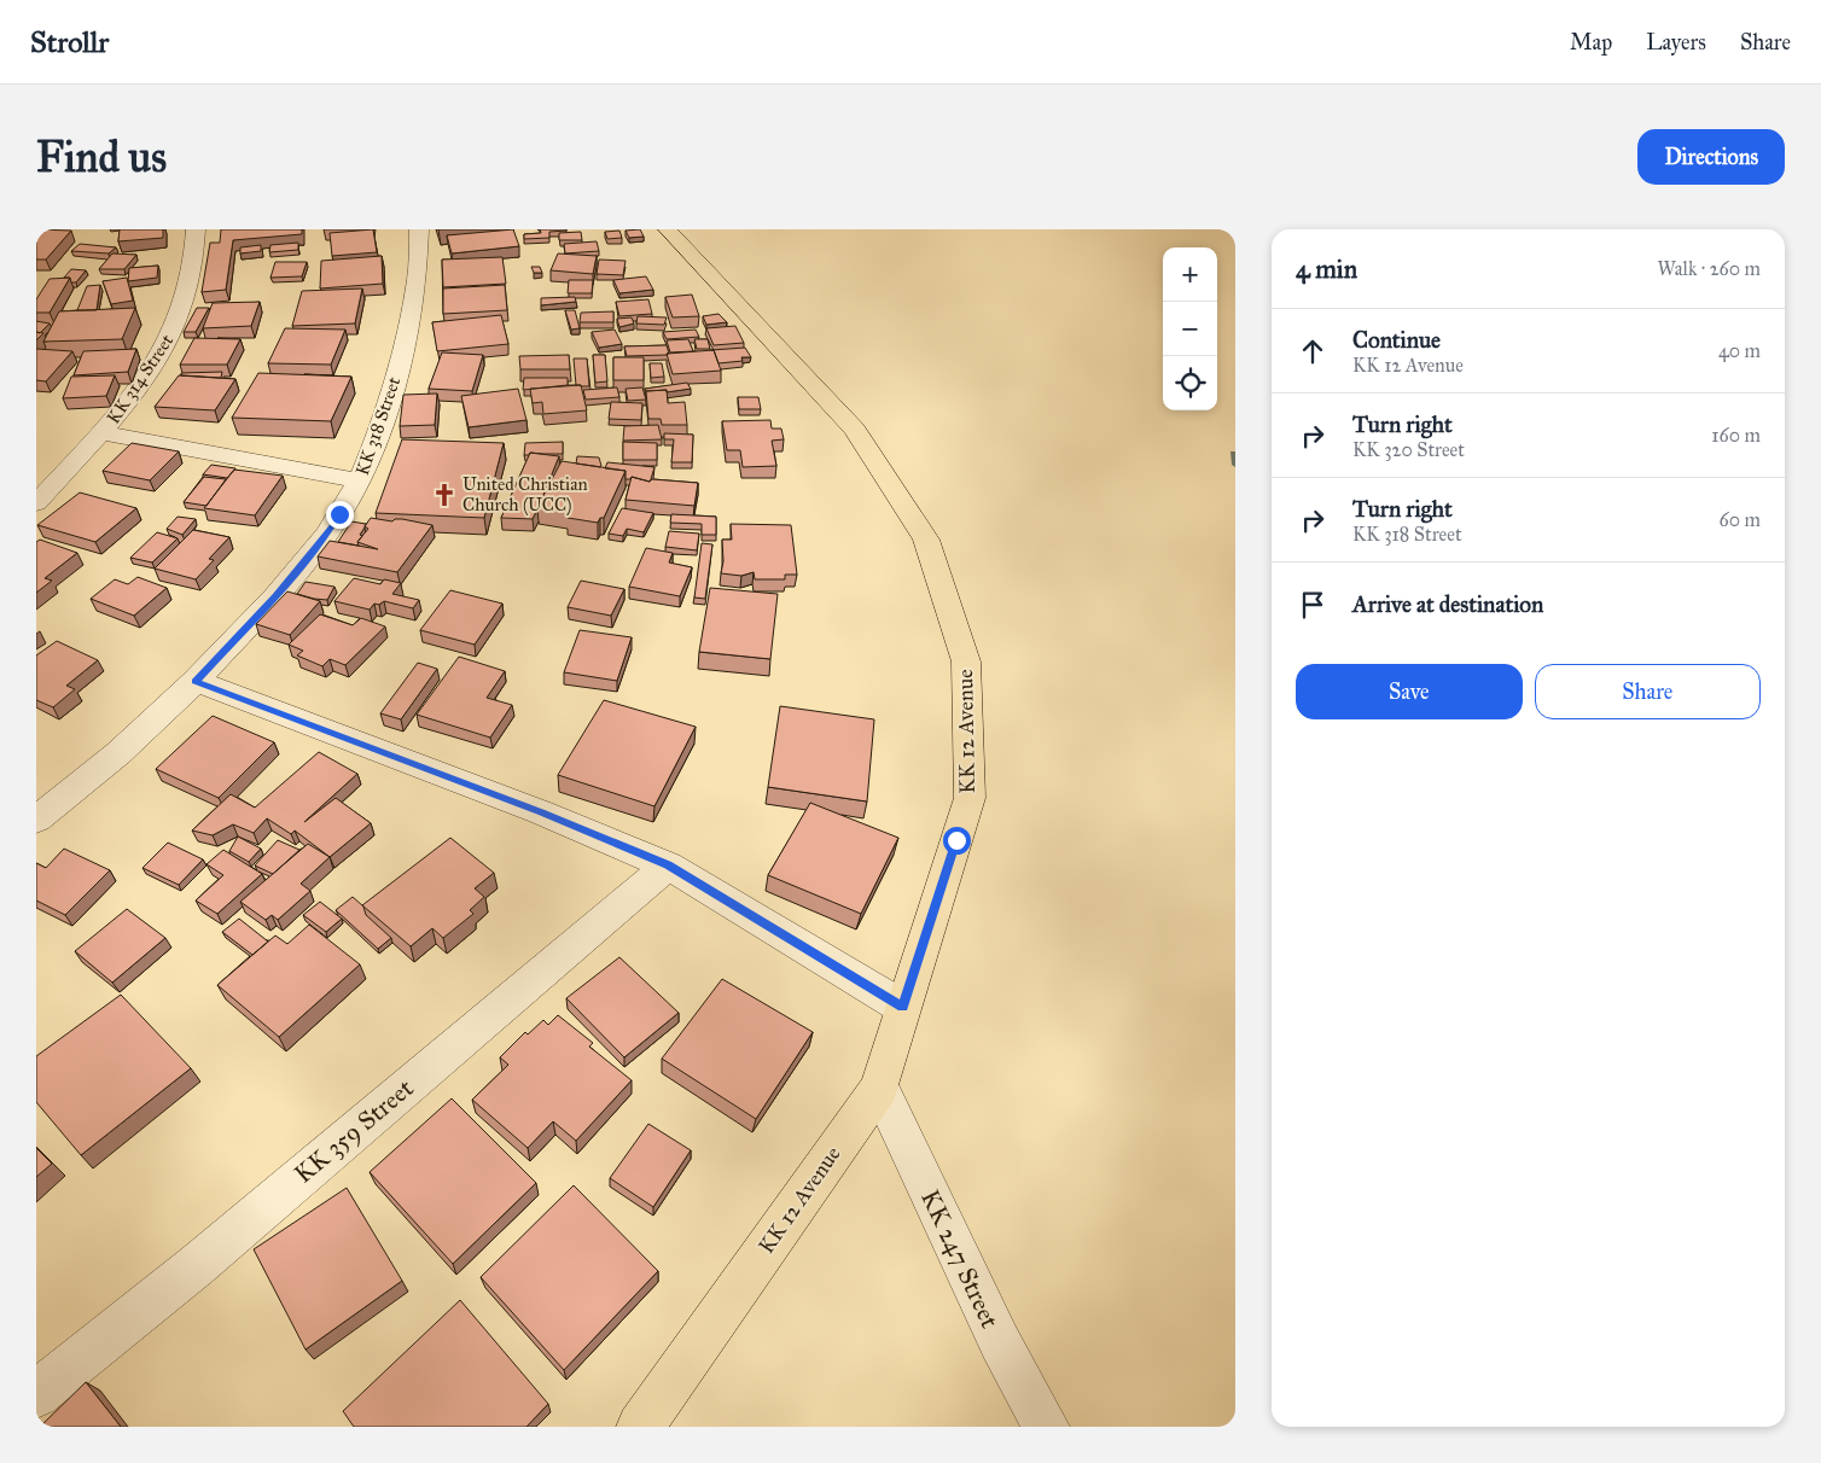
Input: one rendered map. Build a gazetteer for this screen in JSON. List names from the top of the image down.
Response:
{
  "streets": {
    "main road": ["KK 12 Avenue"],
    "street": [
      "KK 314 Street",
      "KK 318 Street",
      "KK 359 Street",
      "KK 247 Street"
    ]
  },
  "crossings": [
    ["KK 12 Avenue", "KK 247 Street"]
  ],
  "places": {
    "church": ["United Christian Church (UCC)"]
  },
  "page": {
    "header": "Strollr",
    "nav": ["Map", "Layers", "Share"],
    "buttons": [
      "Directions",
      ["Save", "Share"]
    ],
    "title": "Find us",
    "heading": ["4 min", "Walk · 260 m"],
    "map_buttons": ["+", "−"],
    "list": [
      ["Continue", "KK 12 Avenue", "40 m"],
      ["Turn right", "KK 320 Street", "160 m"],
      ["Turn right", "KK 318 Street", "60 m"],
      "Arrive at destination"
    ]
  }
}
